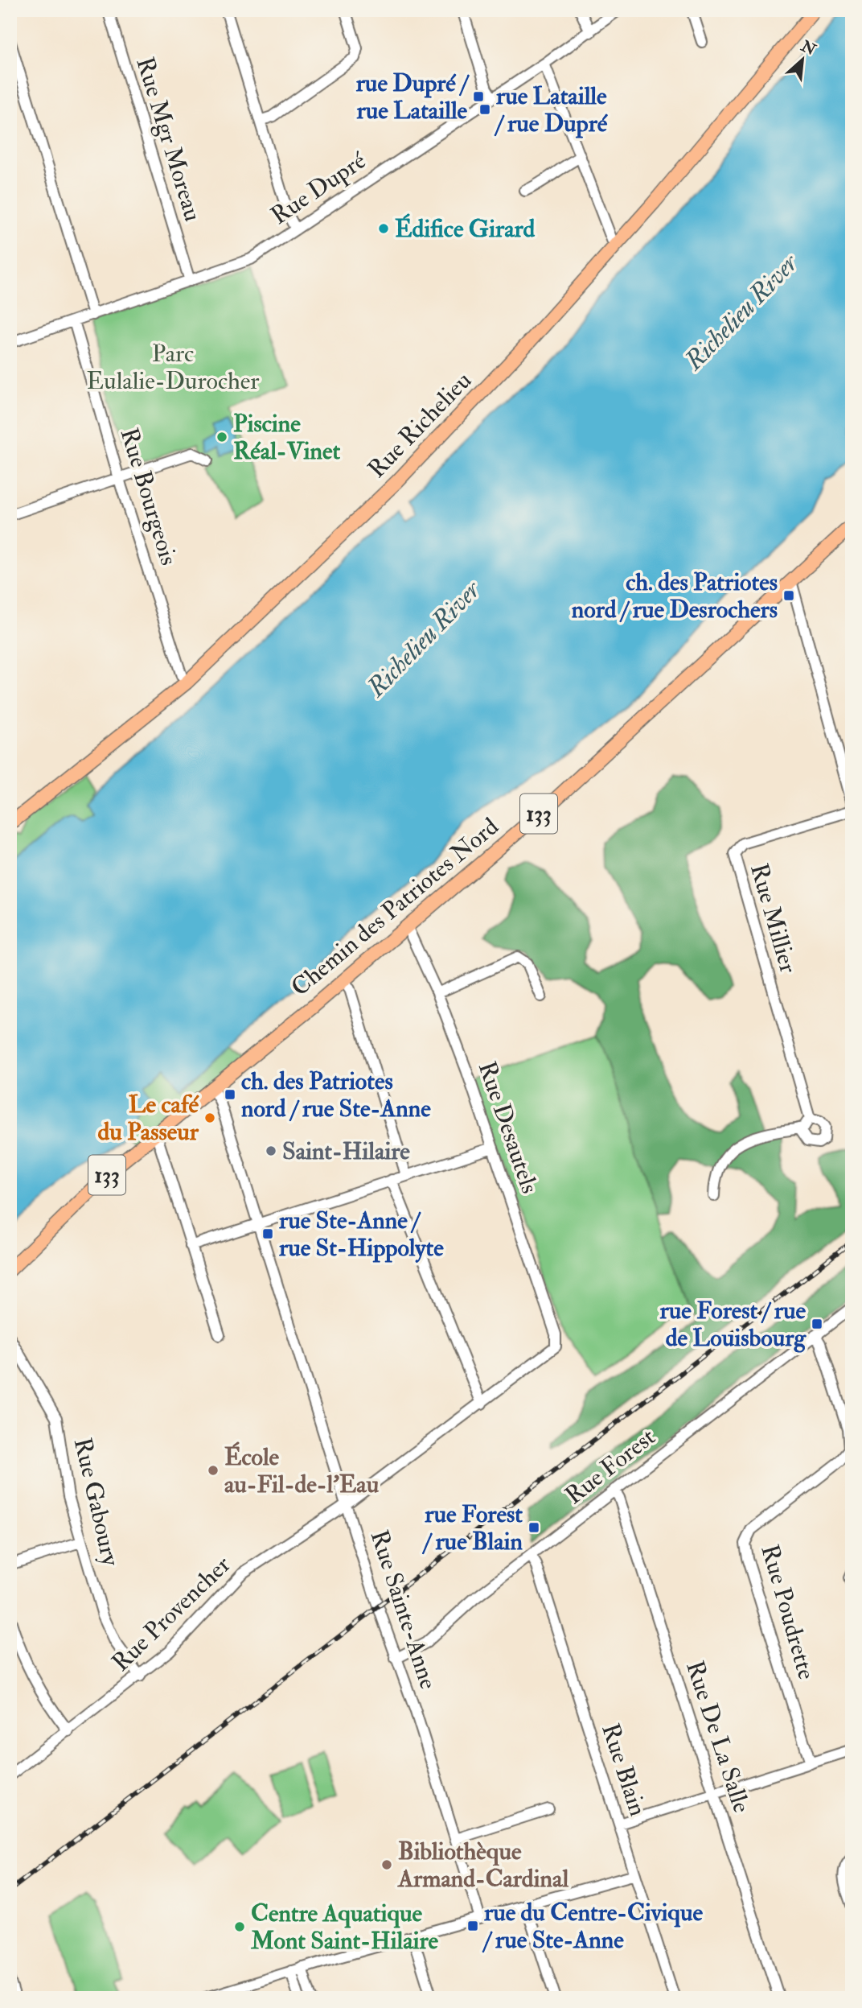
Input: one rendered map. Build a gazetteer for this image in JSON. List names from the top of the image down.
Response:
{
  "streets": {
    "main road": ["Rue Richelieu", "133", "Chemin des Patriotes Nord"],
    "street": [
      "Rue Mgr Moreau",
      "Rue Dupré",
      "Rue Bourgeois",
      "Rue Millier",
      "Rue Desautels",
      "Rue Forest",
      "Rue Gaboury",
      "Rue Sainte-Anne",
      "Rue Poudrette",
      "Rue Provencher",
      "Rue De La Salle",
      "Rue Blain"
    ]
  },
  "crossings": [
    ["Rue Mgr Moreau", "Rue Dupré"],
    ["Rue Dupré", "Rue Bourgeois"],
    ["Rue Richelieu", "Rue Bourgeois"],
    ["Chemin des Patriotes Nord", "Rue Desautels"],
    ["Chemin des Patriotes Nord", "Rue Sainte-Anne"],
    ["Rue Desautels", "Rue Provencher"],
    ["Rue Forest", "Rue Sainte-Anne"],
    ["Rue Forest", "Rue Poudrette"],
    ["Rue Forest", "Rue De La Salle"],
    ["Rue Forest", "Rue Blain"],
    ["Rue Gaboury", "Rue Provencher"],
    ["Rue Sainte-Anne", "Rue Provencher"]
  ],
  "water": ["Richelieu River"],
  "parks": ["Parc Eulalie-Durocher"],
  "places": {
    "transit": [
      "rue Dupré / rue Lataille",
      "rue Lataille / rue Dupré",
      "ch. des Patriotes nord / rue Desrochers",
      "ch. des Patriotes nord / rue Ste-Anne",
      "rue Ste-Anne / rue St-Hippolyte",
      "rue Forest / rue de Louisbourg",
      "rue Forest / rue Blain",
      "rue du Centre-Civique / rue Ste-Anne"
    ],
    "other": [
      "Édifice Girard",
      "Piscine Réal-Vinet",
      "Le café du Passeur",
      "Saint-Hilaire",
      "École au-Fil-de-l'Eau",
      "Bibliothèque Armand-Cardinal",
      "Centre Aquatique Mont Saint-Hilaire"
    ]
  },
  "north": "top right"
}
